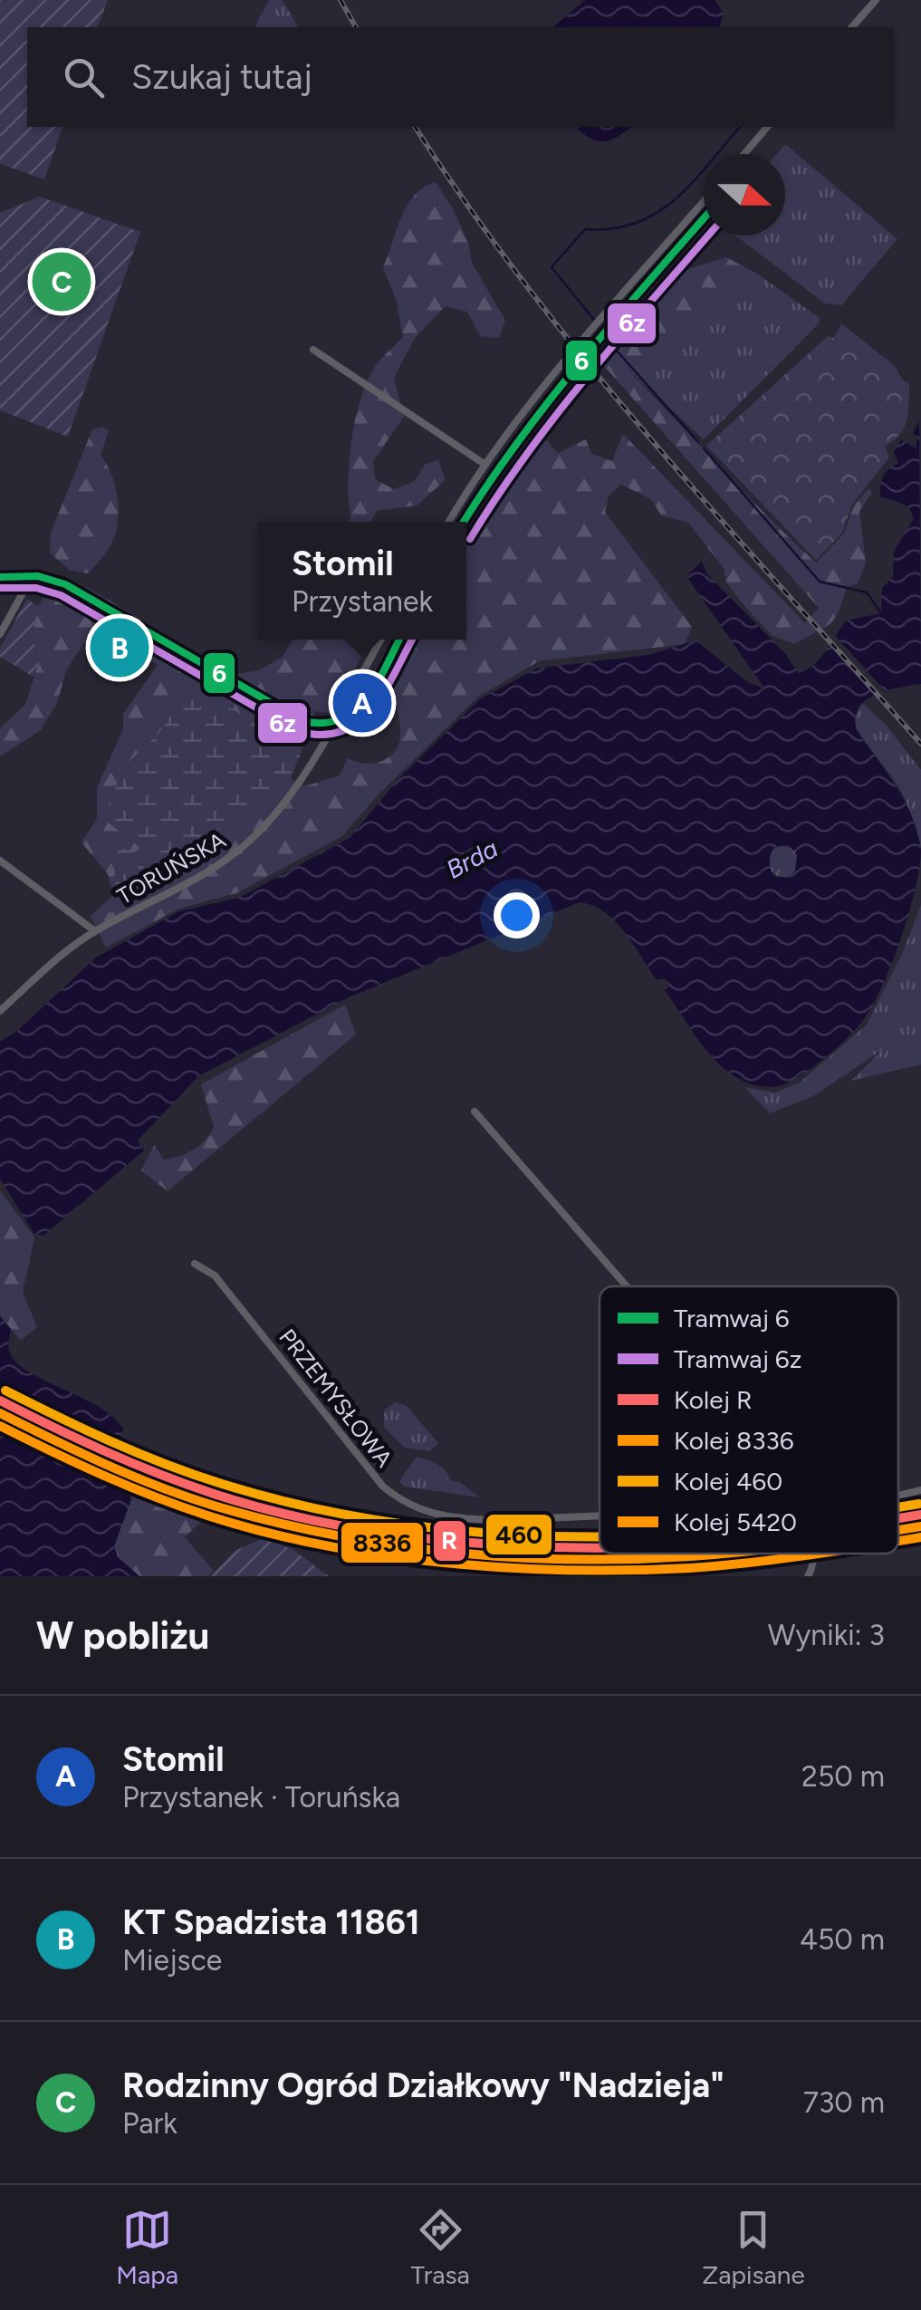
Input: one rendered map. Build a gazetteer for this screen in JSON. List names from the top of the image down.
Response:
{
  "streets": {
    "street": ["TORUŃSKA", "PRZEMYSŁOWA"]
  },
  "water": ["Brda"],
  "lines": [
    "tram line 6",
    "tram line 6z",
    "rail line 460",
    "rail line R",
    "rail line 8336",
    "rail line 5420"
  ],
  "legend": [
    "Tramwaj 6",
    "Tramwaj 6z",
    "Kolej R",
    "Kolej 8336",
    "Kolej 460",
    "Kolej 5420"
  ],
  "north": "right",
  "page": {
    "search": "Szukaj tutaj",
    "pins": ["C", "B", "A"],
    "popup": ["Stomil", "Przystanek"],
    "heading": ["W pobliżu", "Wyniki: 3"],
    "list": [
      {
        "mark": "A",
        "name": "Stomil",
        "note": "Przystanek · Toruńska",
        "value": "250 m"
      },
      {
        "mark": "B",
        "name": "KT Spadzista 11861",
        "note": "Miejsce",
        "value": "450 m"
      },
      {
        "mark": "C",
        "name": "Rodzinny Ogród Działkowy \"Nadzieja\"",
        "note": "Park",
        "value": "730 m"
      }
    ],
    "nav": ["Mapa", "Trasa", "Zapisane"]
  }
}
